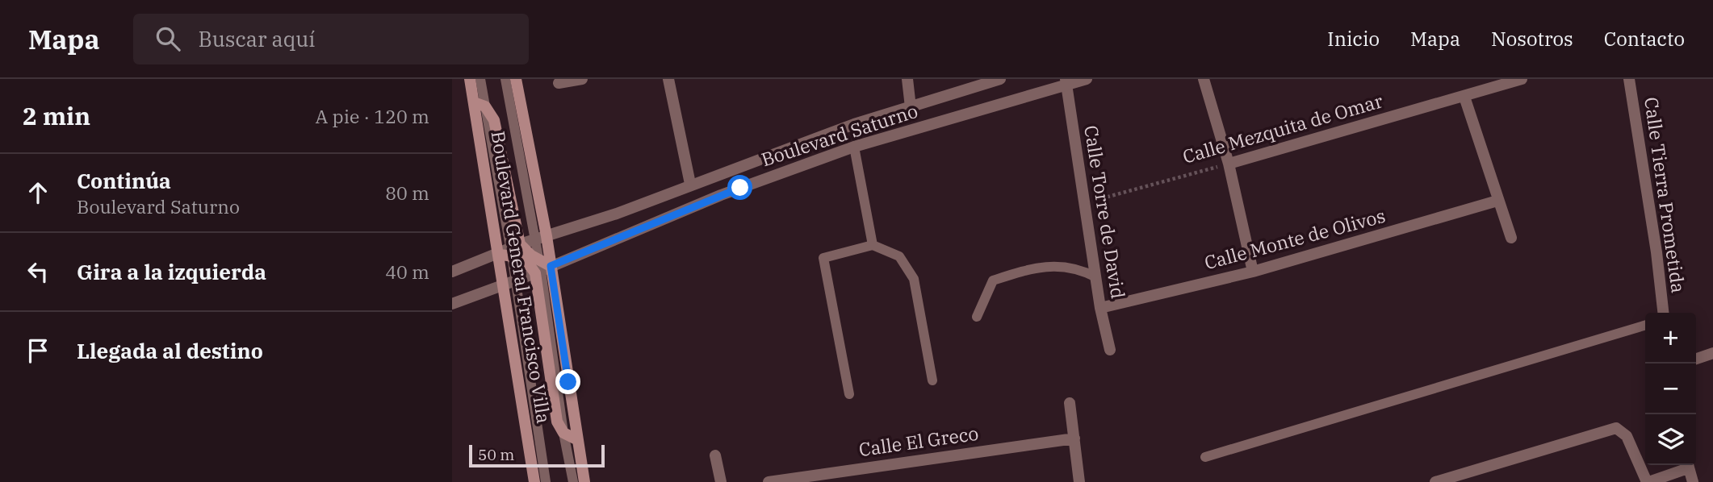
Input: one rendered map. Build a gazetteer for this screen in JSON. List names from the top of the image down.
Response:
{
  "streets": {
    "main road": ["Boulevard General Francisco Villa"],
    "street": [
      "Calle Mezquita de Omar",
      "Boulevard Saturno",
      "Calle Tierra Prometida",
      "Calle Torre de David",
      "Calle Monte de Olivos",
      "Calle El Greco"
    ]
  },
  "crossings": [
    ["Calle Mezquita de Omar", "Calle Torre de David"],
    ["Boulevard Saturno", "Calle Torre de David"],
    ["Boulevard Saturno", "Boulevard General Francisco Villa"],
    ["Calle Torre de David", "Calle Monte de Olivos"]
  ],
  "scale_bar": "50 m",
  "page": {
    "header": "Mapa",
    "search": "Buscar aquí",
    "nav": [
      "Inicio",
      "Mapa",
      "Nosotros",
      "Contacto"
    ],
    "heading": ["2 min", "A pie · 120 m"],
    "list": [
      ["Continúa", "Boulevard Saturno", "80 m"],
      ["Gira a la izquierda", "40 m"],
      "Llegada al destino"
    ],
    "map_buttons": ["+", "−"],
    "scale": "50 m"
  }
}
